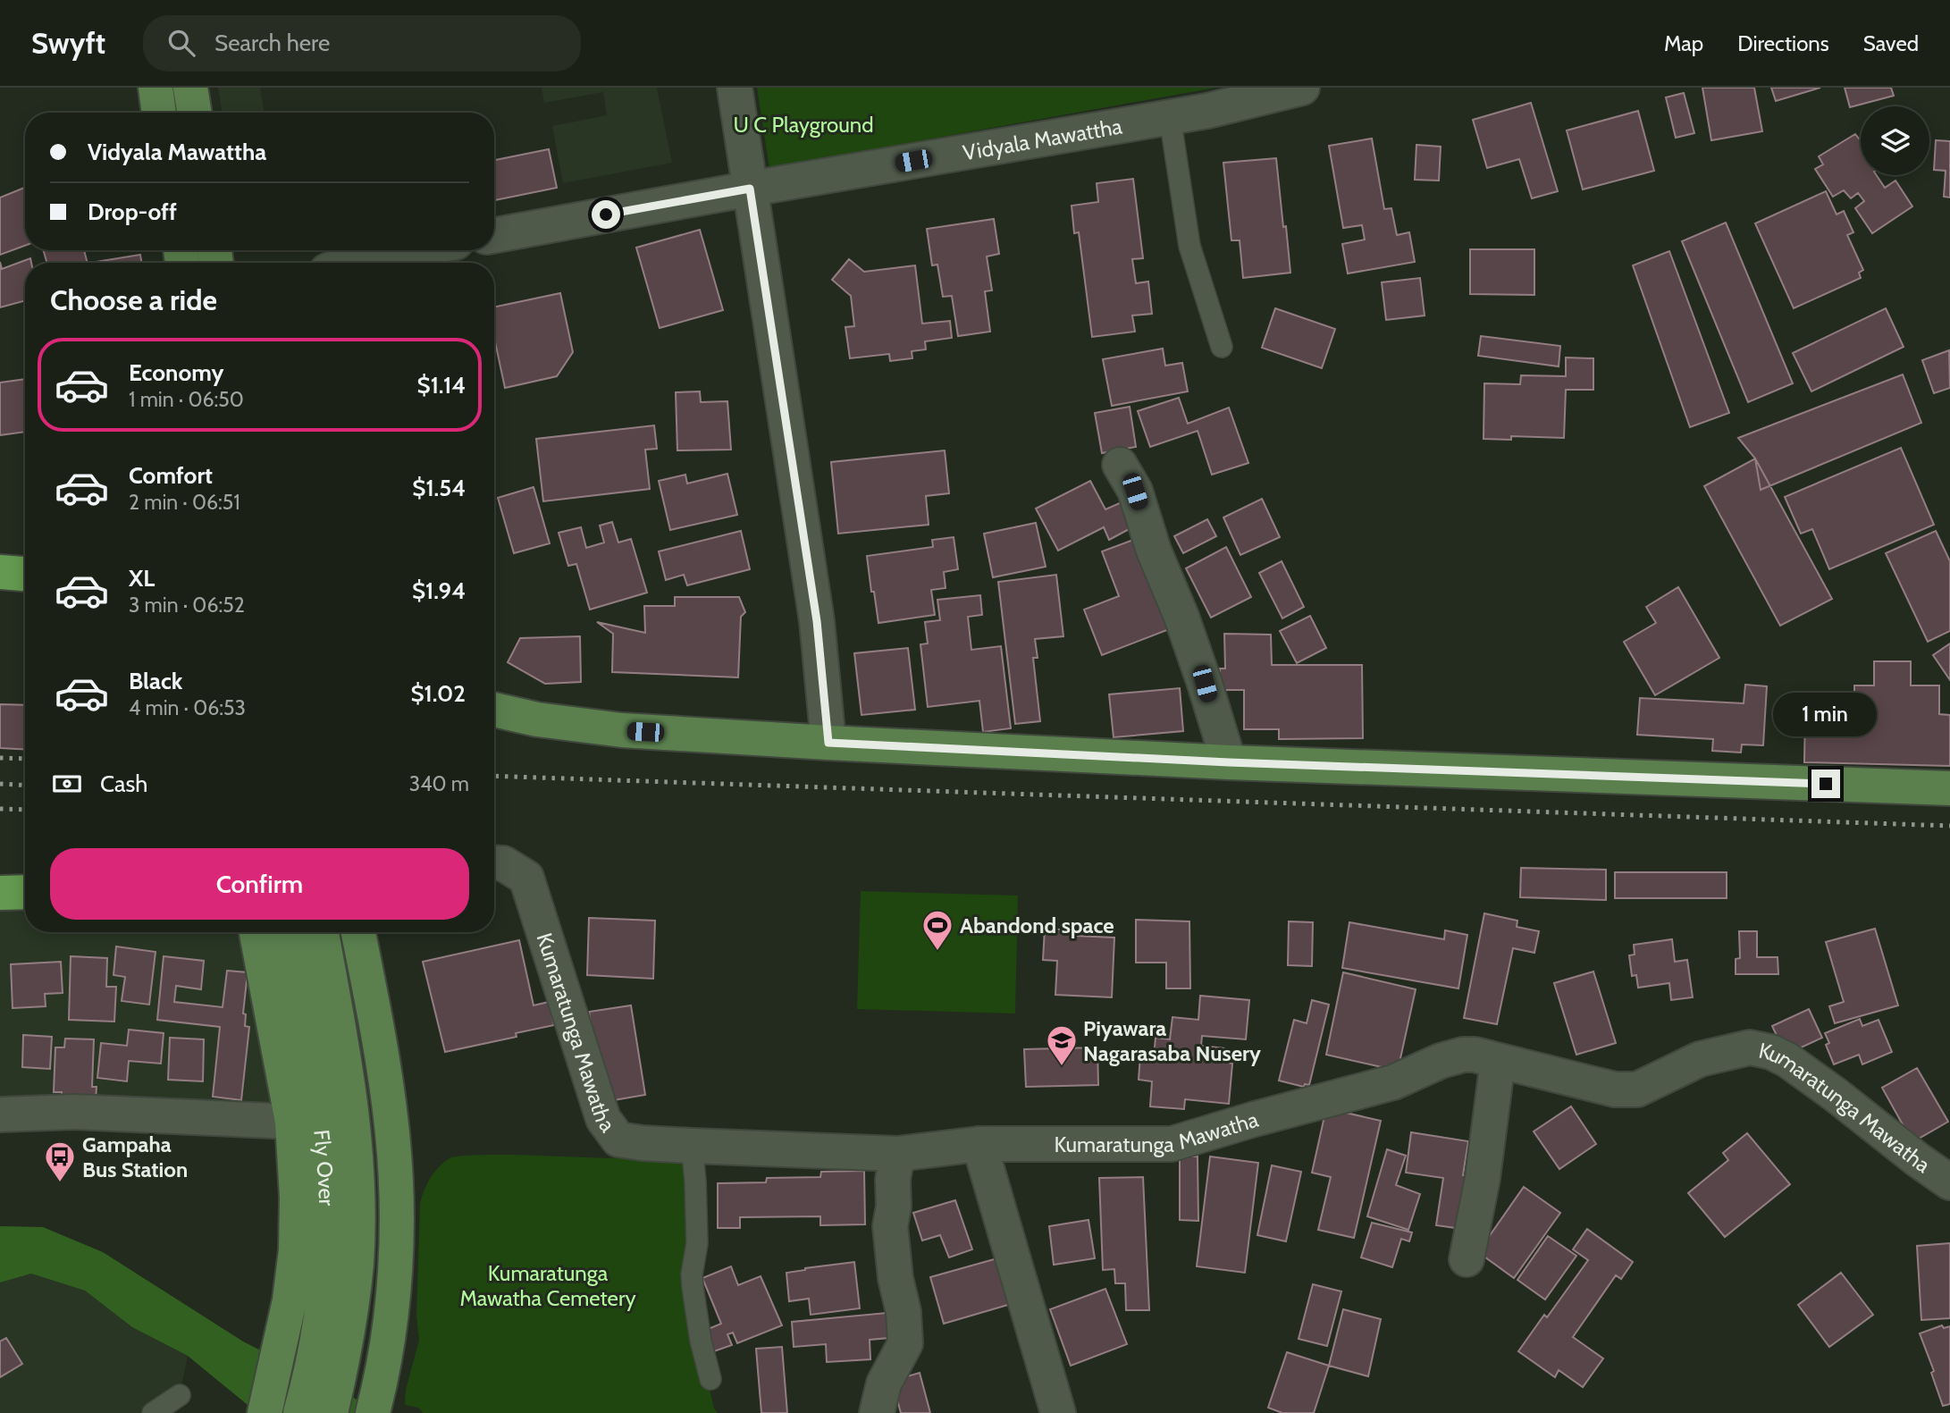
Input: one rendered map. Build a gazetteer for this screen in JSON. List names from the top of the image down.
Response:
{
  "streets": {
    "main road": ["Fly Over"],
    "street": ["Vidyala Mawattha", "Kumaratunga Mawatha"]
  },
  "parks": ["U C Playground", "Kumaratunga Mawatha Cemetery"],
  "places": {
    "sports": ["Abandond space"],
    "school or university": ["Piyawara Nagarasaba Nusery"],
    "bus stop": ["Gampaha Bus Station"]
  },
  "page": {
    "header": "Swyft",
    "search": "Search here",
    "nav": ["Map", "Directions", "Saved"],
    "banner": ["Vidyala Mawattha", "Drop-off"],
    "heading": "Choose a ride",
    "list": [
      {
        "name": "Economy",
        "note": "1 min · 06:50",
        "value": "$1.14"
      },
      {
        "name": "Comfort",
        "note": "2 min · 06:51",
        "value": "$1.54"
      },
      {
        "name": "XL",
        "note": "3 min · 06:52",
        "value": "$1.94"
      },
      {
        "name": "Black",
        "note": "4 min · 06:53",
        "value": "$1.02"
      }
    ],
    "bubble": "1 min",
    "pay": ["Cash", "340 m"],
    "buttons": "Confirm"
  }
}
